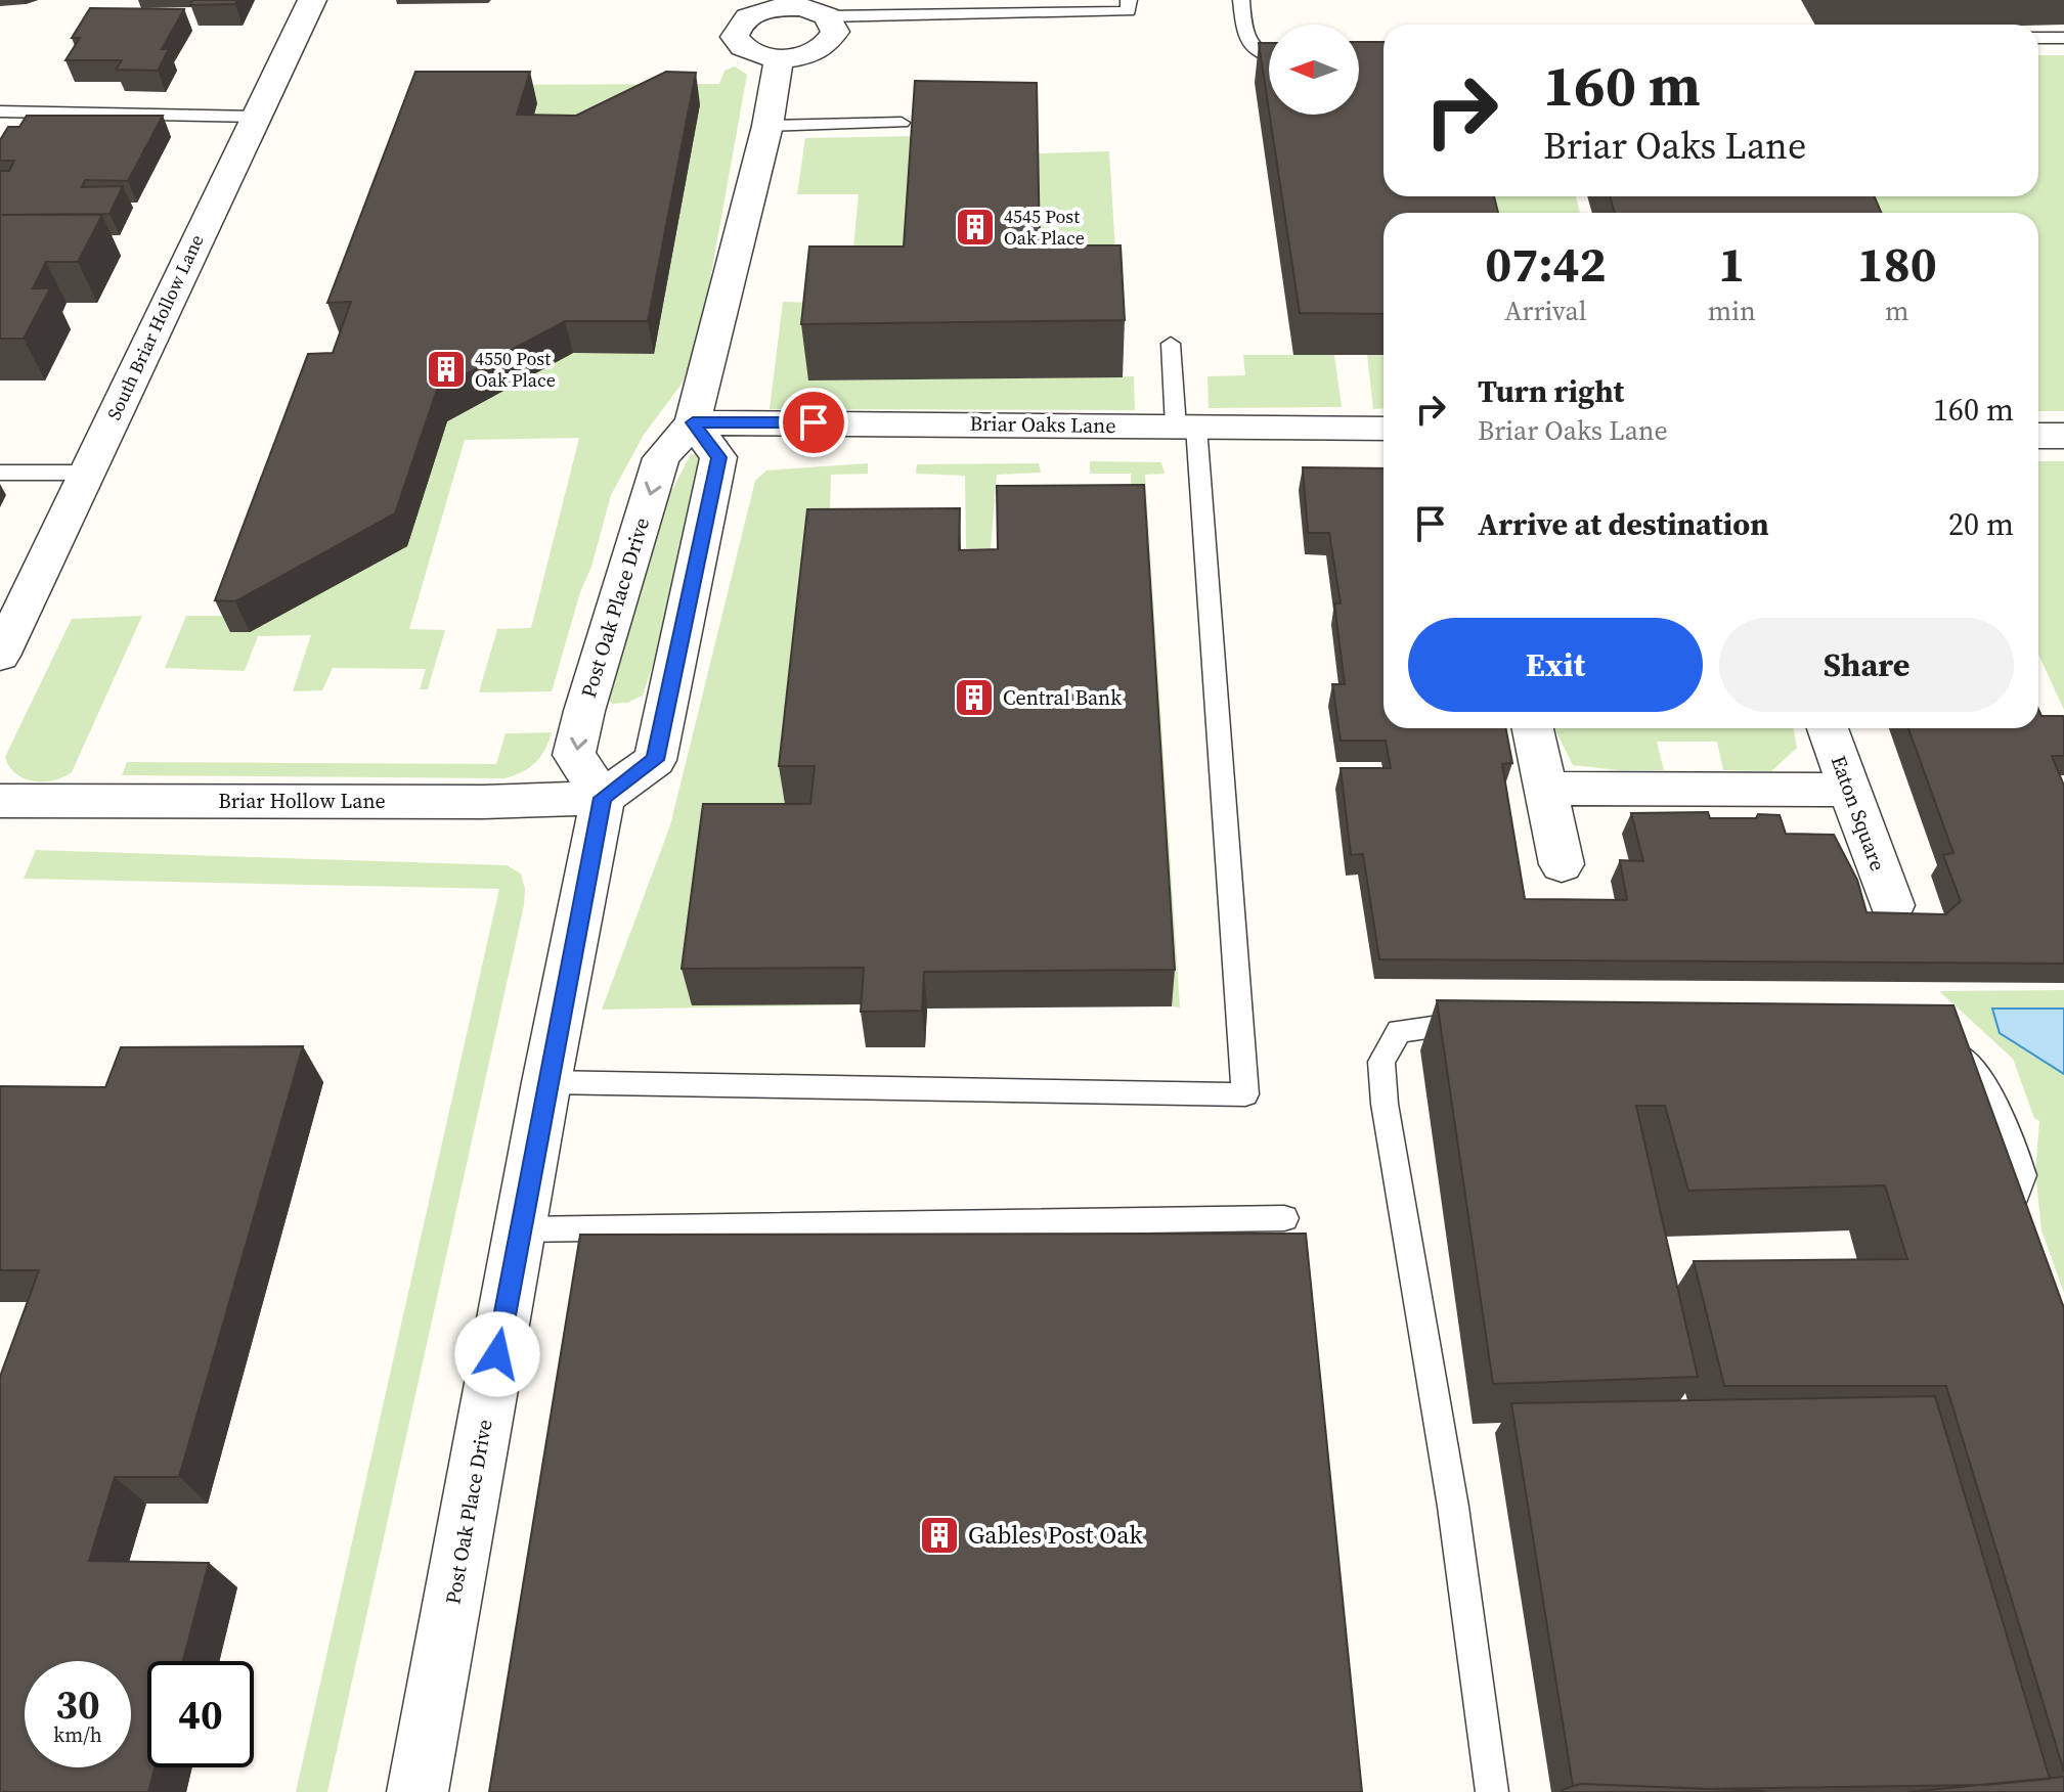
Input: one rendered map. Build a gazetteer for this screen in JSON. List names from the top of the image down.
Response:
{
  "streets": {
    "street": [
      "South Briar Hollow Lane",
      "Briar Oaks Lane",
      "Post Oak Place Drive",
      "Briar Hollow Lane",
      "Eaton Square"
    ]
  },
  "crossings": [
    ["Briar Oaks Lane", "Post Oak Place Drive"],
    ["Post Oak Place Drive", "Briar Hollow Lane"]
  ],
  "places": {
    "building": [
      "4545 Post Oak Place",
      "4550 Post Oak Place",
      "Central Bank",
      "Gables Post Oak"
    ]
  },
  "north": "left",
  "page": {
    "turn": ["160 m", "Briar Oaks Lane"],
    "eta": [
      "07:42",
      "Arrival",
      "1",
      "min",
      "180",
      "m"
    ],
    "list": [
      {
        "name": "Turn right",
        "note": "Briar Oaks Lane",
        "value": "160 m"
      },
      {
        "name": "Arrive at destination",
        "value": "20 m"
      }
    ],
    "buttons": ["Exit", "Share"],
    "speed": "30 km/h",
    "limit": "40"
  }
}
